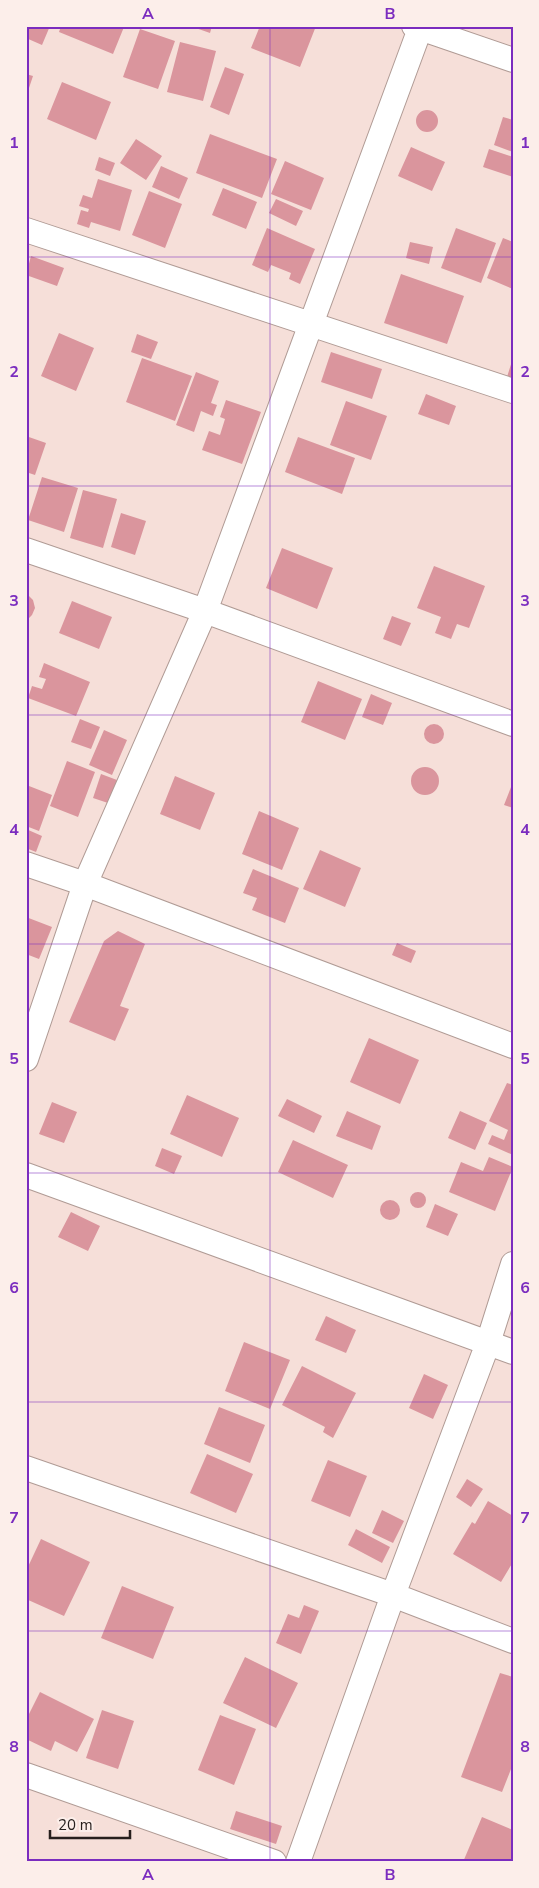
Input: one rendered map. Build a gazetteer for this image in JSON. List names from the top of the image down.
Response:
{
  "scale_bar": "20 m",
  "grid": {
    "columns": ["A", "B"],
    "rows": [
      "1",
      "2",
      "3",
      "4",
      "5",
      "6",
      "7",
      "8"
    ]
  }
}
